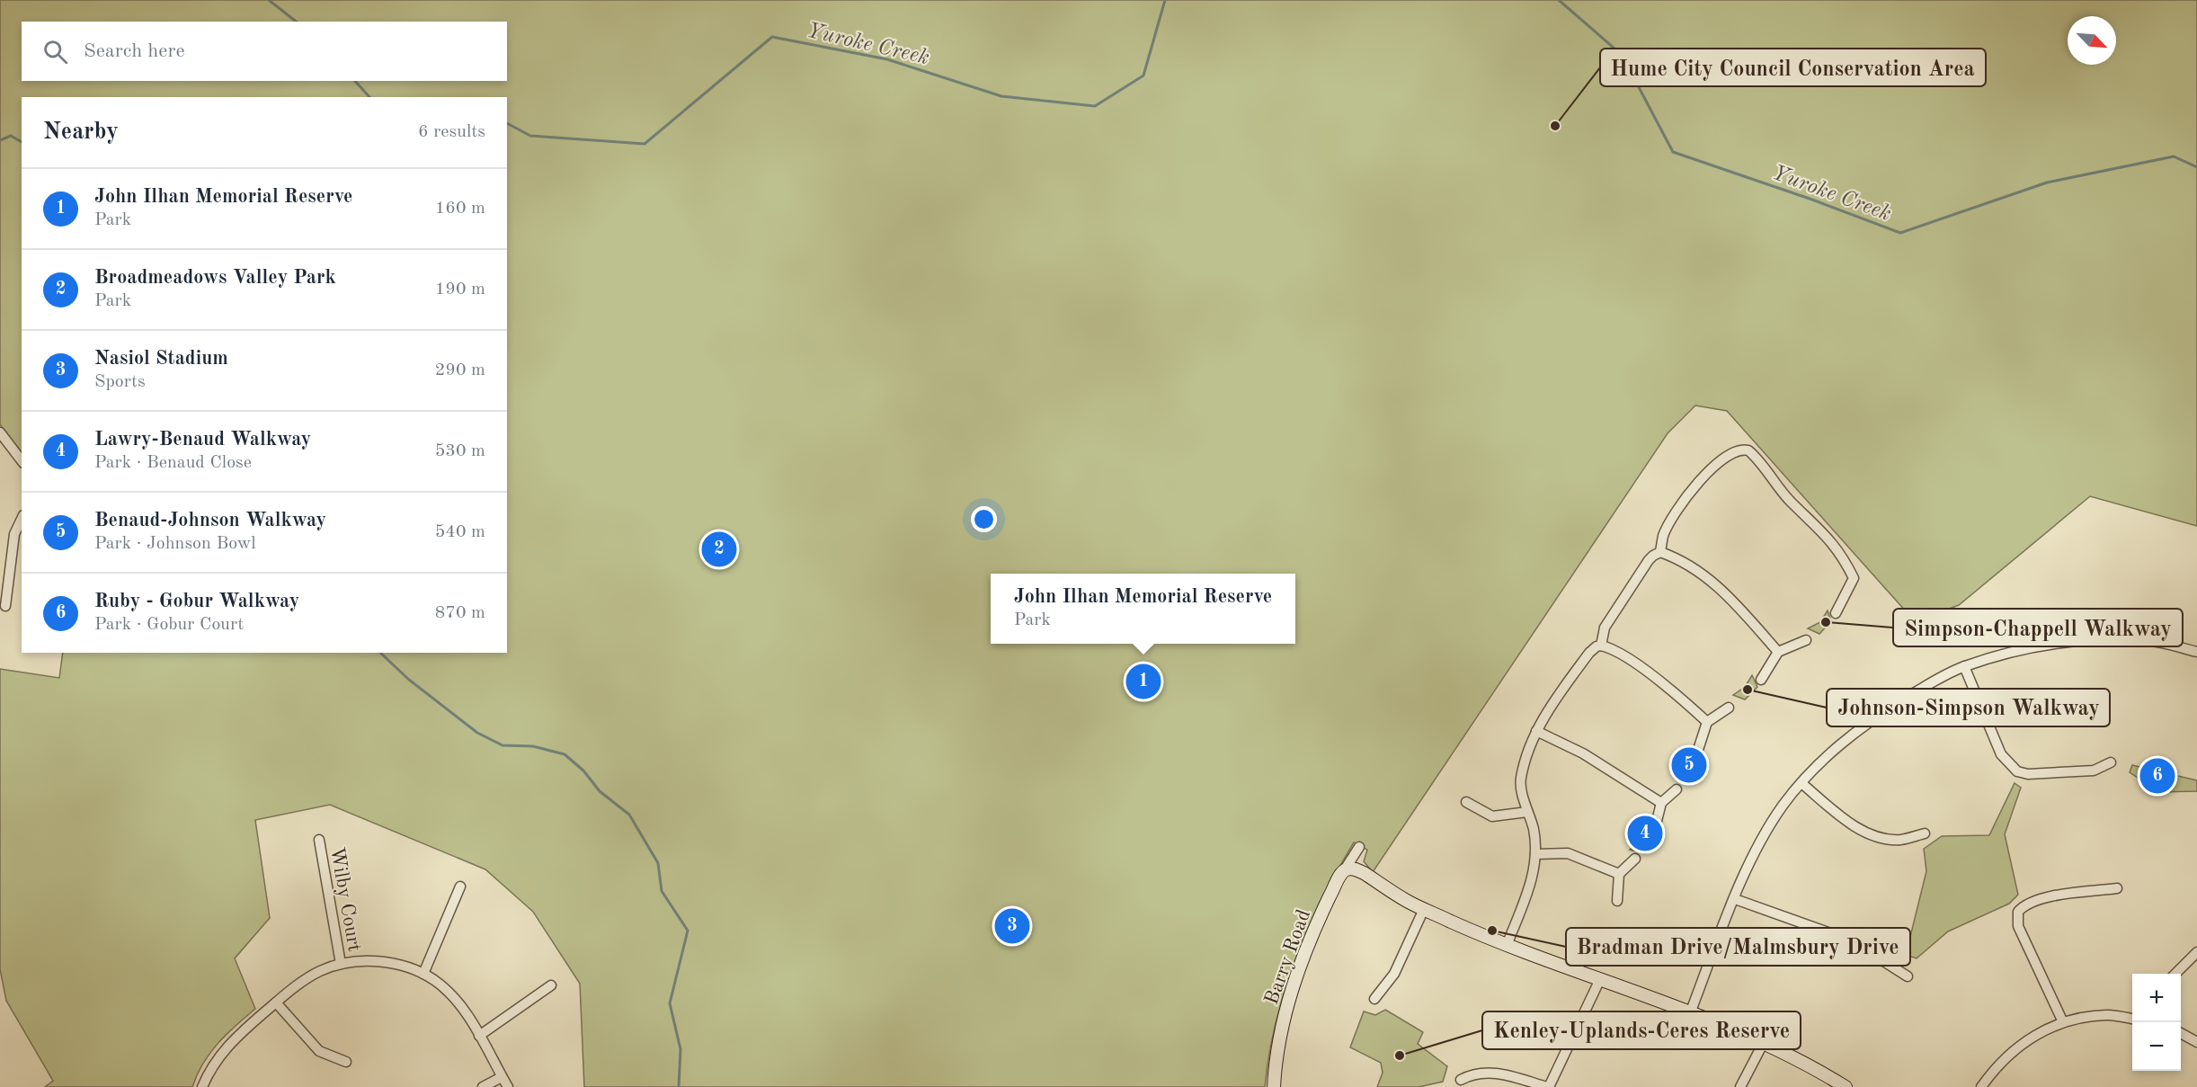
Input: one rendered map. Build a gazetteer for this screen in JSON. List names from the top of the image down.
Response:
{
  "streets": {
    "street": ["Wilby Court", "Barry Road"]
  },
  "water": ["Yuroke Creek"],
  "places": [
    "Hume City Council Conservation Area",
    "Simpson-Chappell Walkway",
    "Johnson-Simpson Walkway",
    "Bradman Drive/Malmsbury Drive",
    "Kenley-Uplands-Ceres Reserve"
  ],
  "north": "bottom right",
  "page": {
    "search": "Search here",
    "heading": ["Nearby", "6 results"],
    "list": [
      {
        "mark": "1",
        "name": "John Ilhan Memorial Reserve",
        "note": "Park",
        "value": "160 m"
      },
      {
        "mark": "2",
        "name": "Broadmeadows Valley Park",
        "note": "Park",
        "value": "190 m"
      },
      {
        "mark": "3",
        "name": "Nasiol Stadium",
        "note": "Sports",
        "value": "290 m"
      },
      {
        "mark": "4",
        "name": "Lawry-Benaud Walkway",
        "note": "Park · Benaud Close",
        "value": "530 m"
      },
      {
        "mark": "5",
        "name": "Benaud-Johnson Walkway",
        "note": "Park · Johnson Bowl",
        "value": "540 m"
      },
      {
        "mark": "6",
        "name": "Ruby - Gobur Walkway",
        "note": "Park · Gobur Court",
        "value": "870 m"
      }
    ],
    "pins": [
      "2",
      "1",
      "5",
      "6",
      "4",
      "3"
    ],
    "popup": ["John Ilhan Memorial Reserve", "Park"],
    "map_buttons": ["+", "−"]
  }
}
